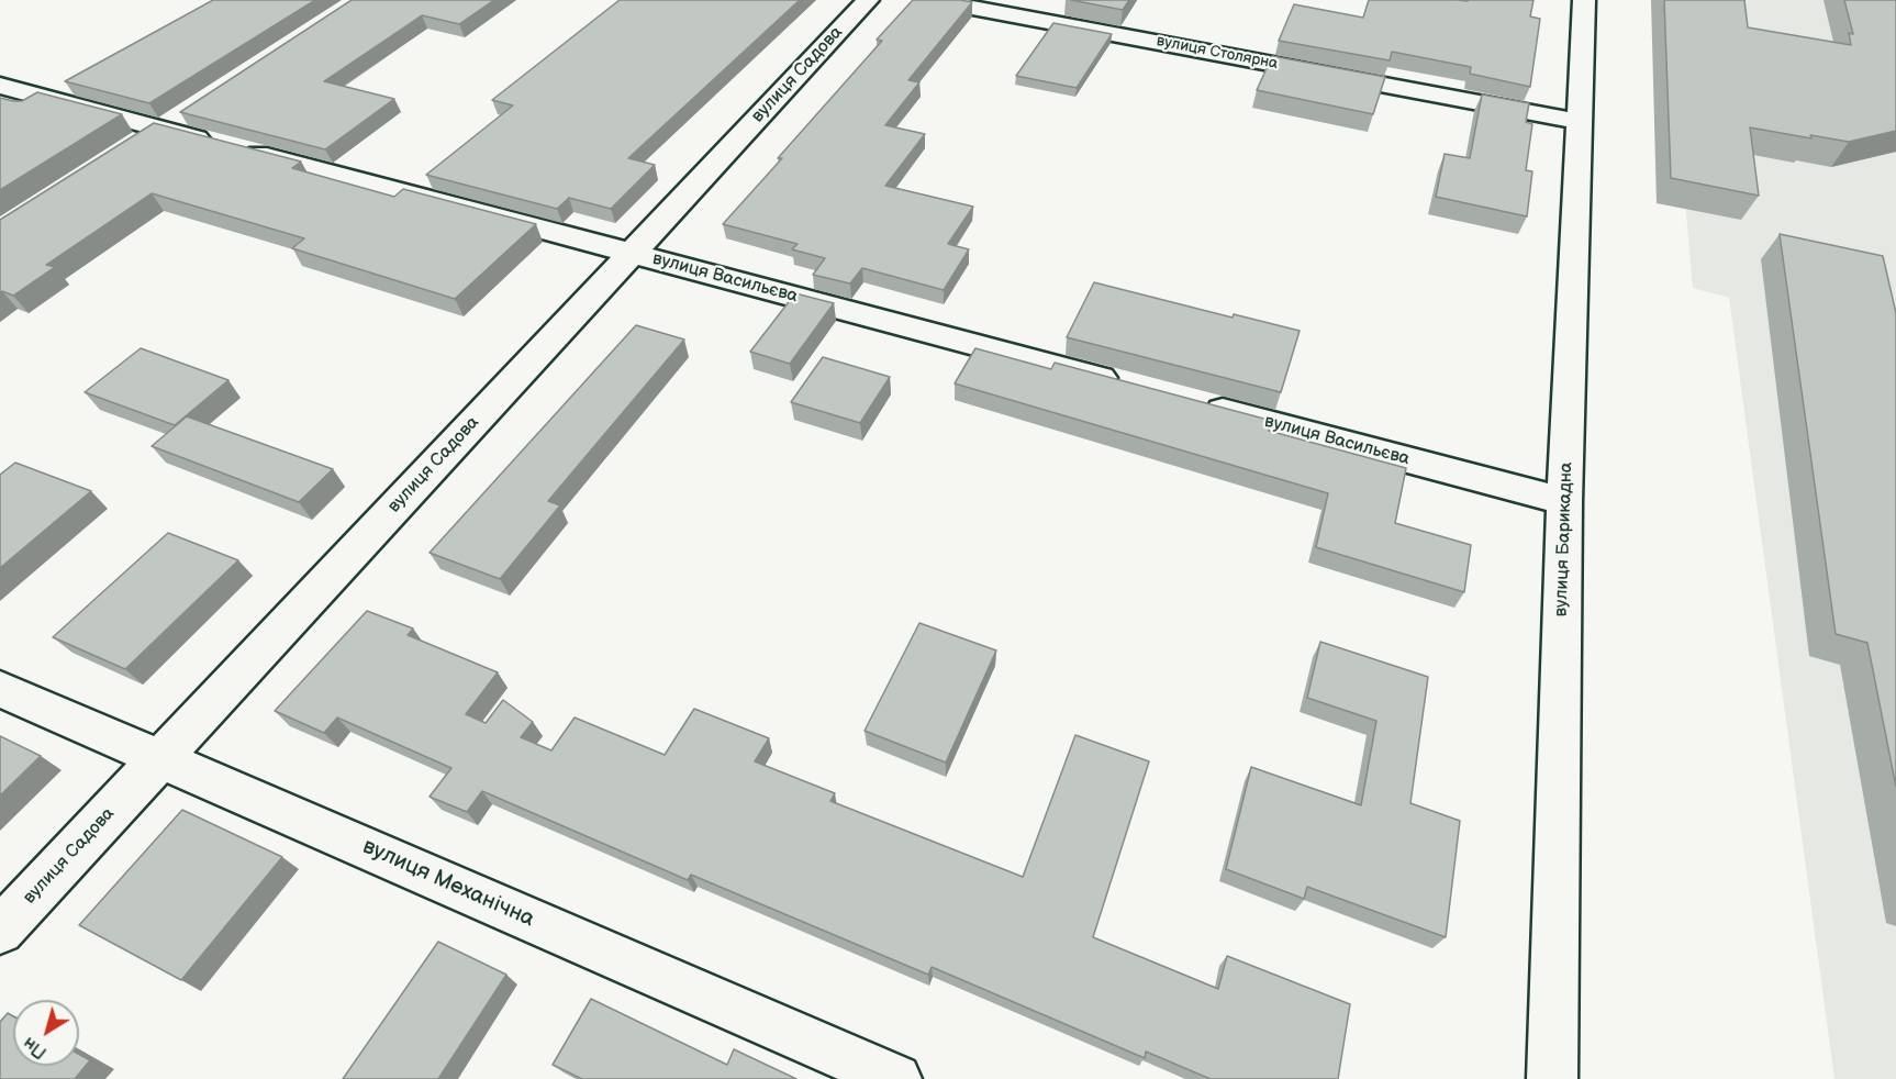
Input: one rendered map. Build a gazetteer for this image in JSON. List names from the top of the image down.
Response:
{
  "streets": {
    "street": [
      "вулиця Столярна",
      "вулиця Садова",
      "вулиця Васильєва",
      "вулиця Барикадна",
      "вулиця Механічна"
    ]
  },
  "crossings": [
    ["вулиця Столярна", "вулиця Барикадна"],
    ["вулиця Садова", "вулиця Васильєва"],
    ["вулиця Садова", "вулиця Механічна"],
    ["вулиця Васильєва", "вулиця Барикадна"]
  ],
  "north": "bottom left"
}
